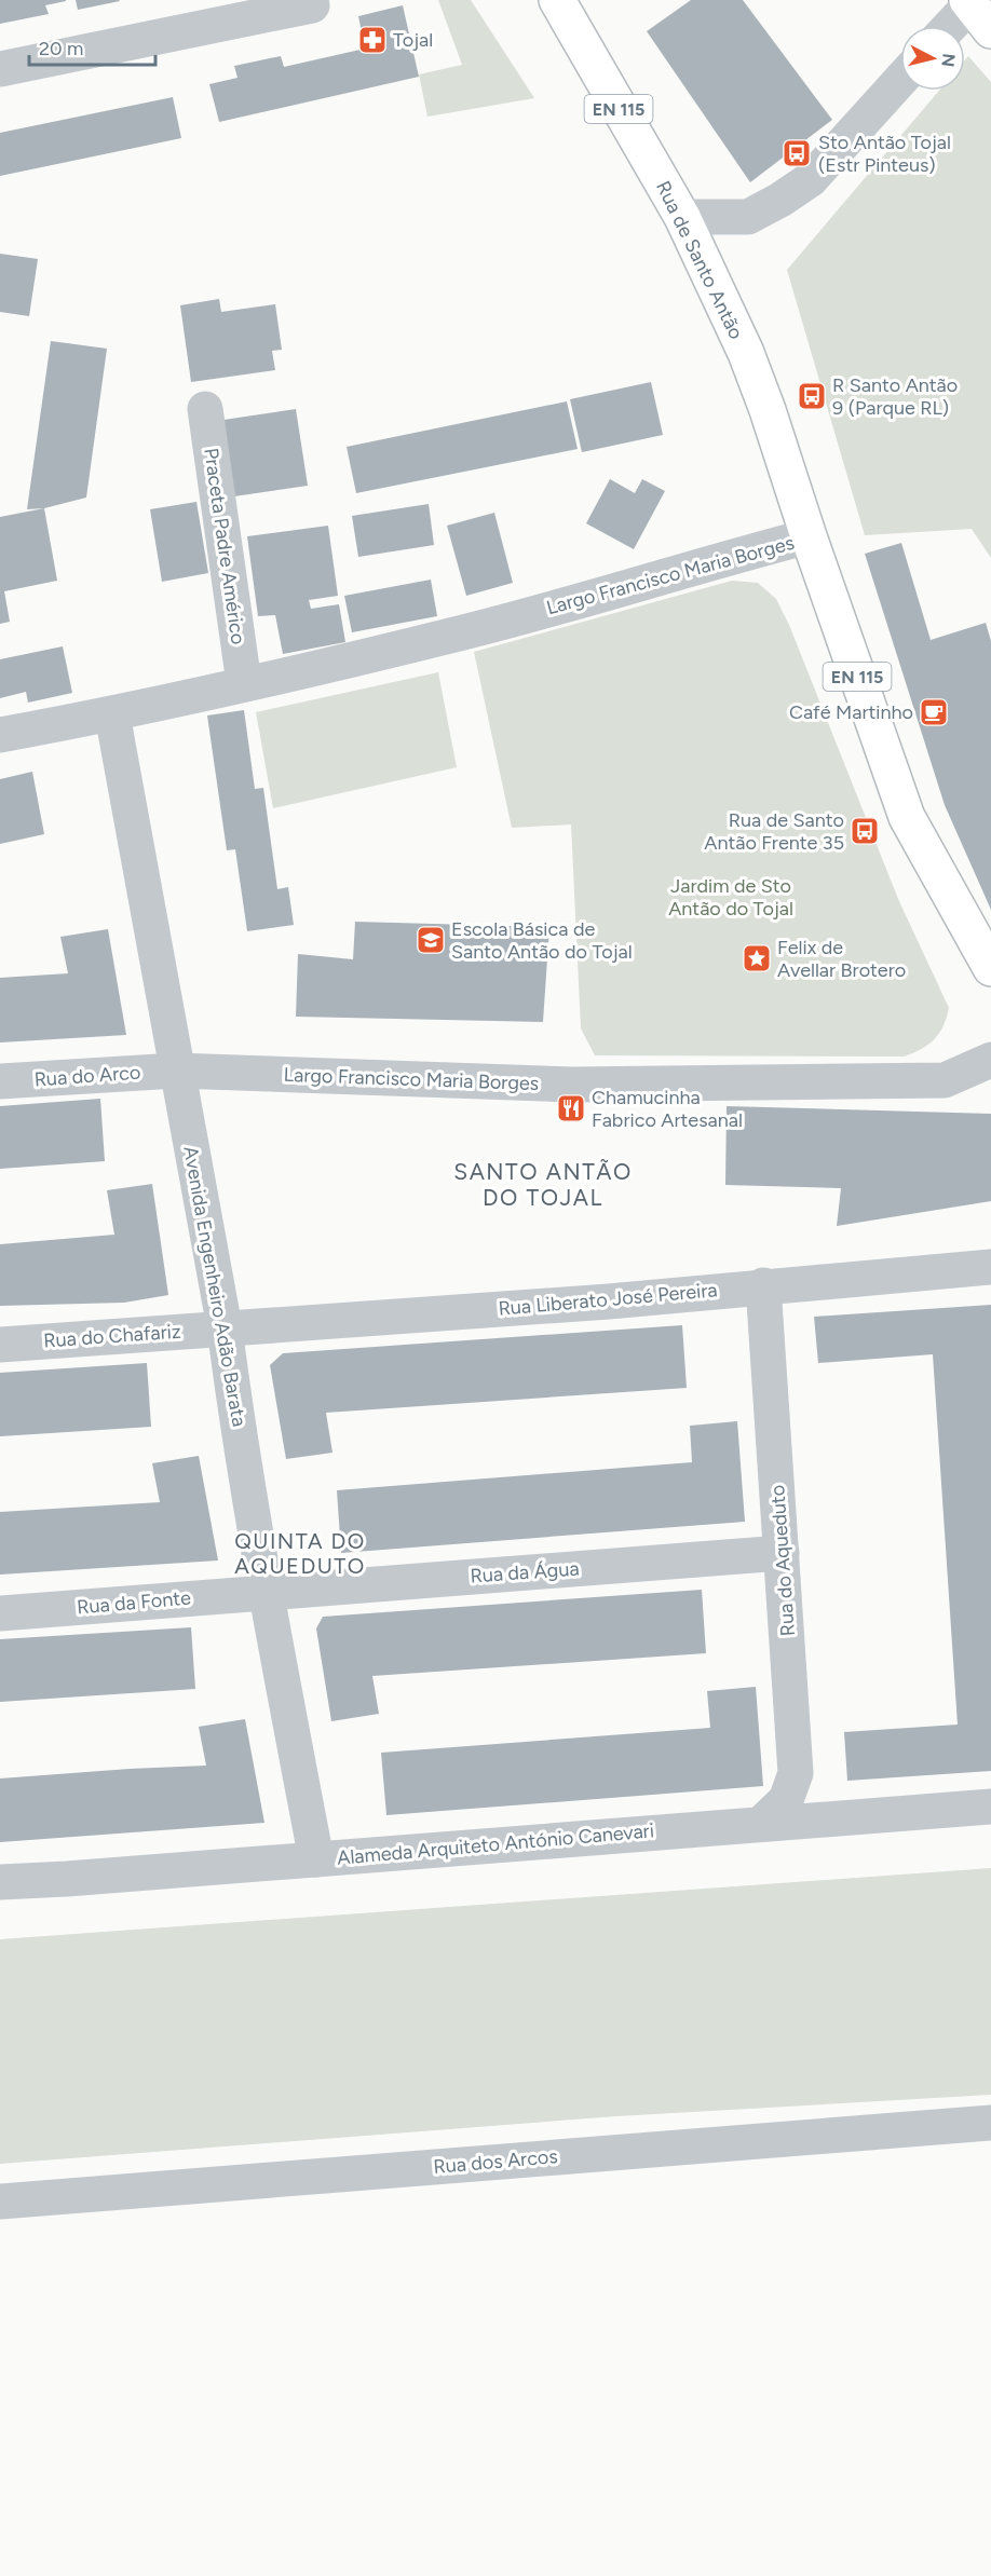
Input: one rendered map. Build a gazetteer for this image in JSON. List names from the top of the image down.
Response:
{
  "streets": {
    "main road": ["EN 115", "Rua de Santo Antão", "Largo Francisco Maria Borges"],
    "street": [
      "Praceta Padre Américo",
      "Rua do Arco",
      "Avenida Engenheiro Adão Barata",
      "Rua Liberato José Pereira",
      "Rua do Chafariz",
      "Rua do Aqueduto",
      "Rua da Água",
      "Rua da Fonte",
      "Alameda Arquiteto António Canevari",
      "Rua dos Arcos"
    ]
  },
  "crossings": [
    ["Rua de Santo Antão", "Largo Francisco Maria Borges"],
    ["Praceta Padre Américo", "Largo Francisco Maria Borges"],
    ["Largo Francisco Maria Borges", "Rua do Arco"],
    ["Largo Francisco Maria Borges", "Avenida Engenheiro Adão Barata"],
    ["Rua do Arco", "Avenida Engenheiro Adão Barata"],
    ["Avenida Engenheiro Adão Barata", "Rua Liberato José Pereira"],
    ["Avenida Engenheiro Adão Barata", "Rua do Chafariz"],
    ["Avenida Engenheiro Adão Barata", "Rua da Água"],
    ["Avenida Engenheiro Adão Barata", "Rua da Fonte"],
    ["Avenida Engenheiro Adão Barata", "Alameda Arquiteto António Canevari"],
    ["Rua Liberato José Pereira", "Rua do Chafariz"],
    ["Rua Liberato José Pereira", "Rua do Aqueduto"],
    ["Rua do Aqueduto", "Rua da Água"],
    ["Rua do Aqueduto", "Alameda Arquiteto António Canevari"],
    ["Rua da Água", "Rua da Fonte"]
  ],
  "districts": ["SANTO ANTÃO DO TOJAL", "QUINTA DO AQUEDUTO"],
  "parks": ["Jardim de Sto Antão do Tojal"],
  "places": {
    "pharmacy": ["Tojal"],
    "bus stop": ["Sto Antão Tojal (Estr Pinteus)", "R Santo Antão 9 (Parque RL)", "Rua de Santo Antão Frente 35"],
    "cafe": ["Café Martinho"],
    "school or university": ["Escola Básica de Santo Antão do Tojal"],
    "place": ["Felix de Avellar Brotero"],
    "restaurant": ["Chamucinha Fabrico Artesanal"]
  },
  "scale_bar": "20 m",
  "north": "right"
}
